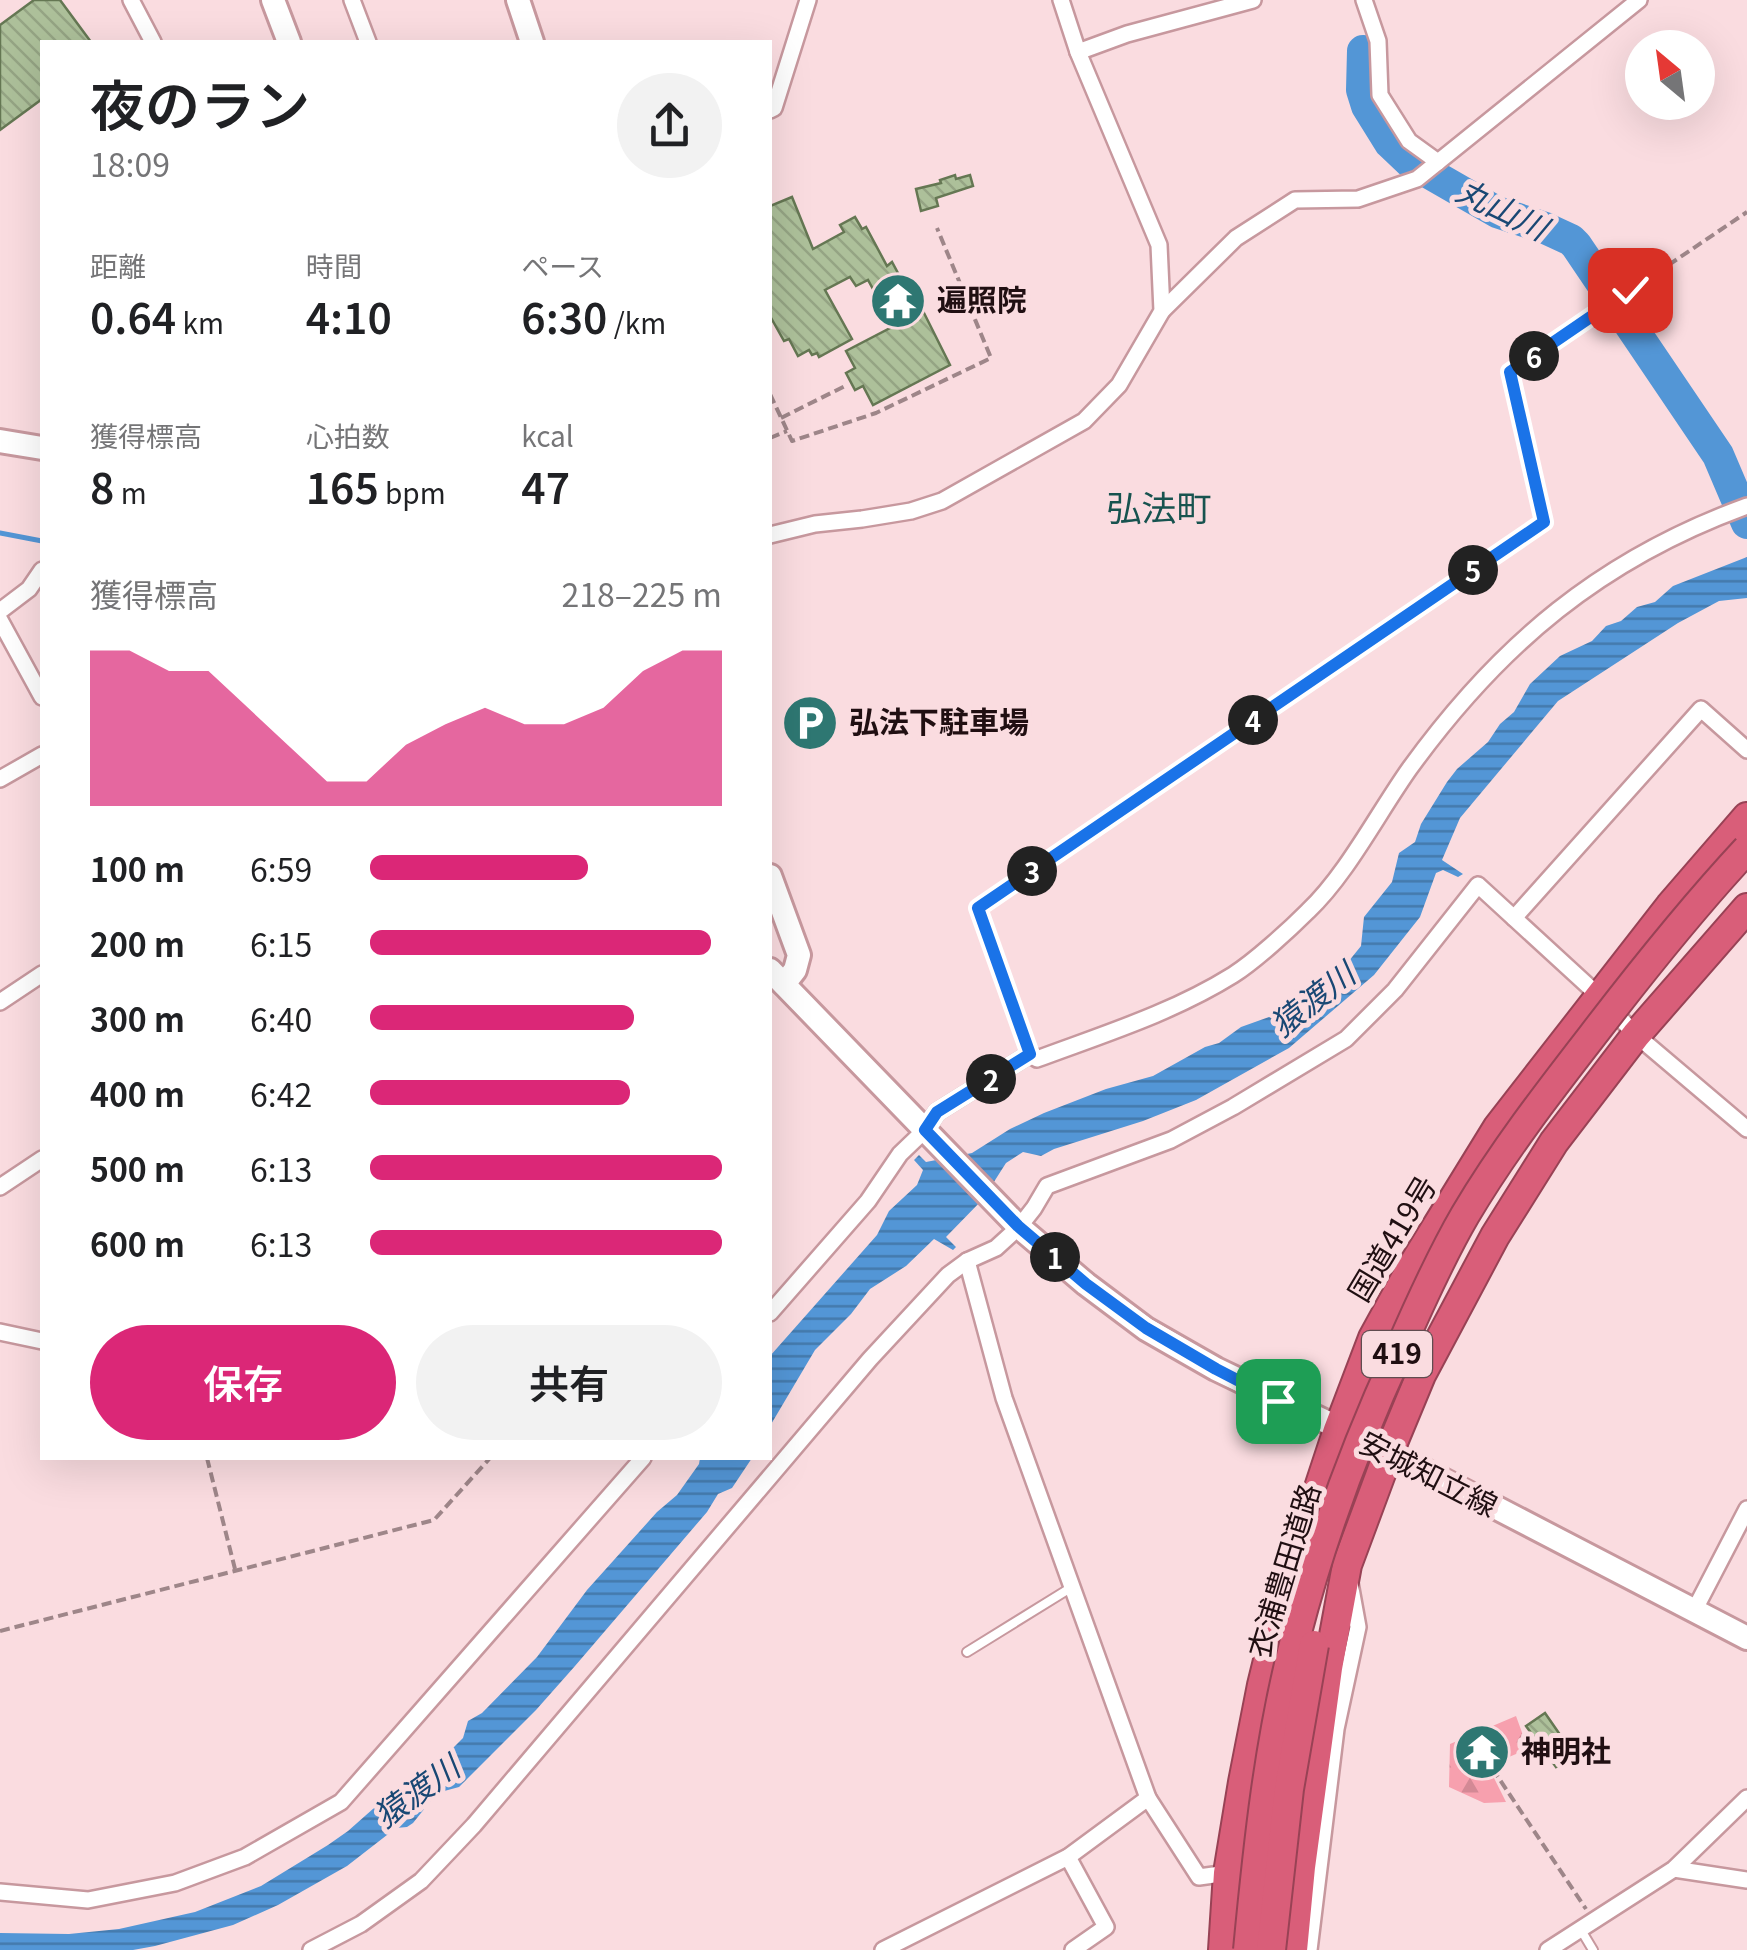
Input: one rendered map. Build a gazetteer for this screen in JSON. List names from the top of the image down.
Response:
{
  "streets": {
    "highway": ["国道419号", "419", "衣浦豊田道路"],
    "main road": ["安城知立線"]
  },
  "crossings": [
    ["国道419号", "安城知立線"],
    ["419", "安城知立線"]
  ],
  "districts": ["弘法町"],
  "water": ["丸山川", "猿渡川"],
  "places": {
    "temple": ["遍照院", "神明社"],
    "parking": ["弘法下駐車場"]
  },
  "north": "top left",
  "page": {
    "heading": ["夜のラン", "18:09"],
    "stats": [
      ["距離", "0.64 km"],
      ["時間", "4:10"],
      ["ペース", "6:30 /km"],
      ["獲得標高", "8 m"],
      ["心拍数", "165 bpm"],
      ["kcal", "47"]
    ],
    "pins": [
      "6",
      "5",
      "4",
      "3",
      "2",
      "1"
    ],
    "chart": ["獲得標高", "218–225 m"],
    "list": [
      {
        "name": "100 m",
        "note": "6:59"
      },
      {
        "name": "200 m",
        "note": "6:15"
      },
      {
        "name": "300 m",
        "note": "6:40"
      },
      {
        "name": "400 m",
        "note": "6:42"
      },
      {
        "name": "500 m",
        "note": "6:13"
      },
      {
        "name": "600 m",
        "note": "6:13"
      }
    ],
    "buttons": ["保存", "共有"]
  }
}
